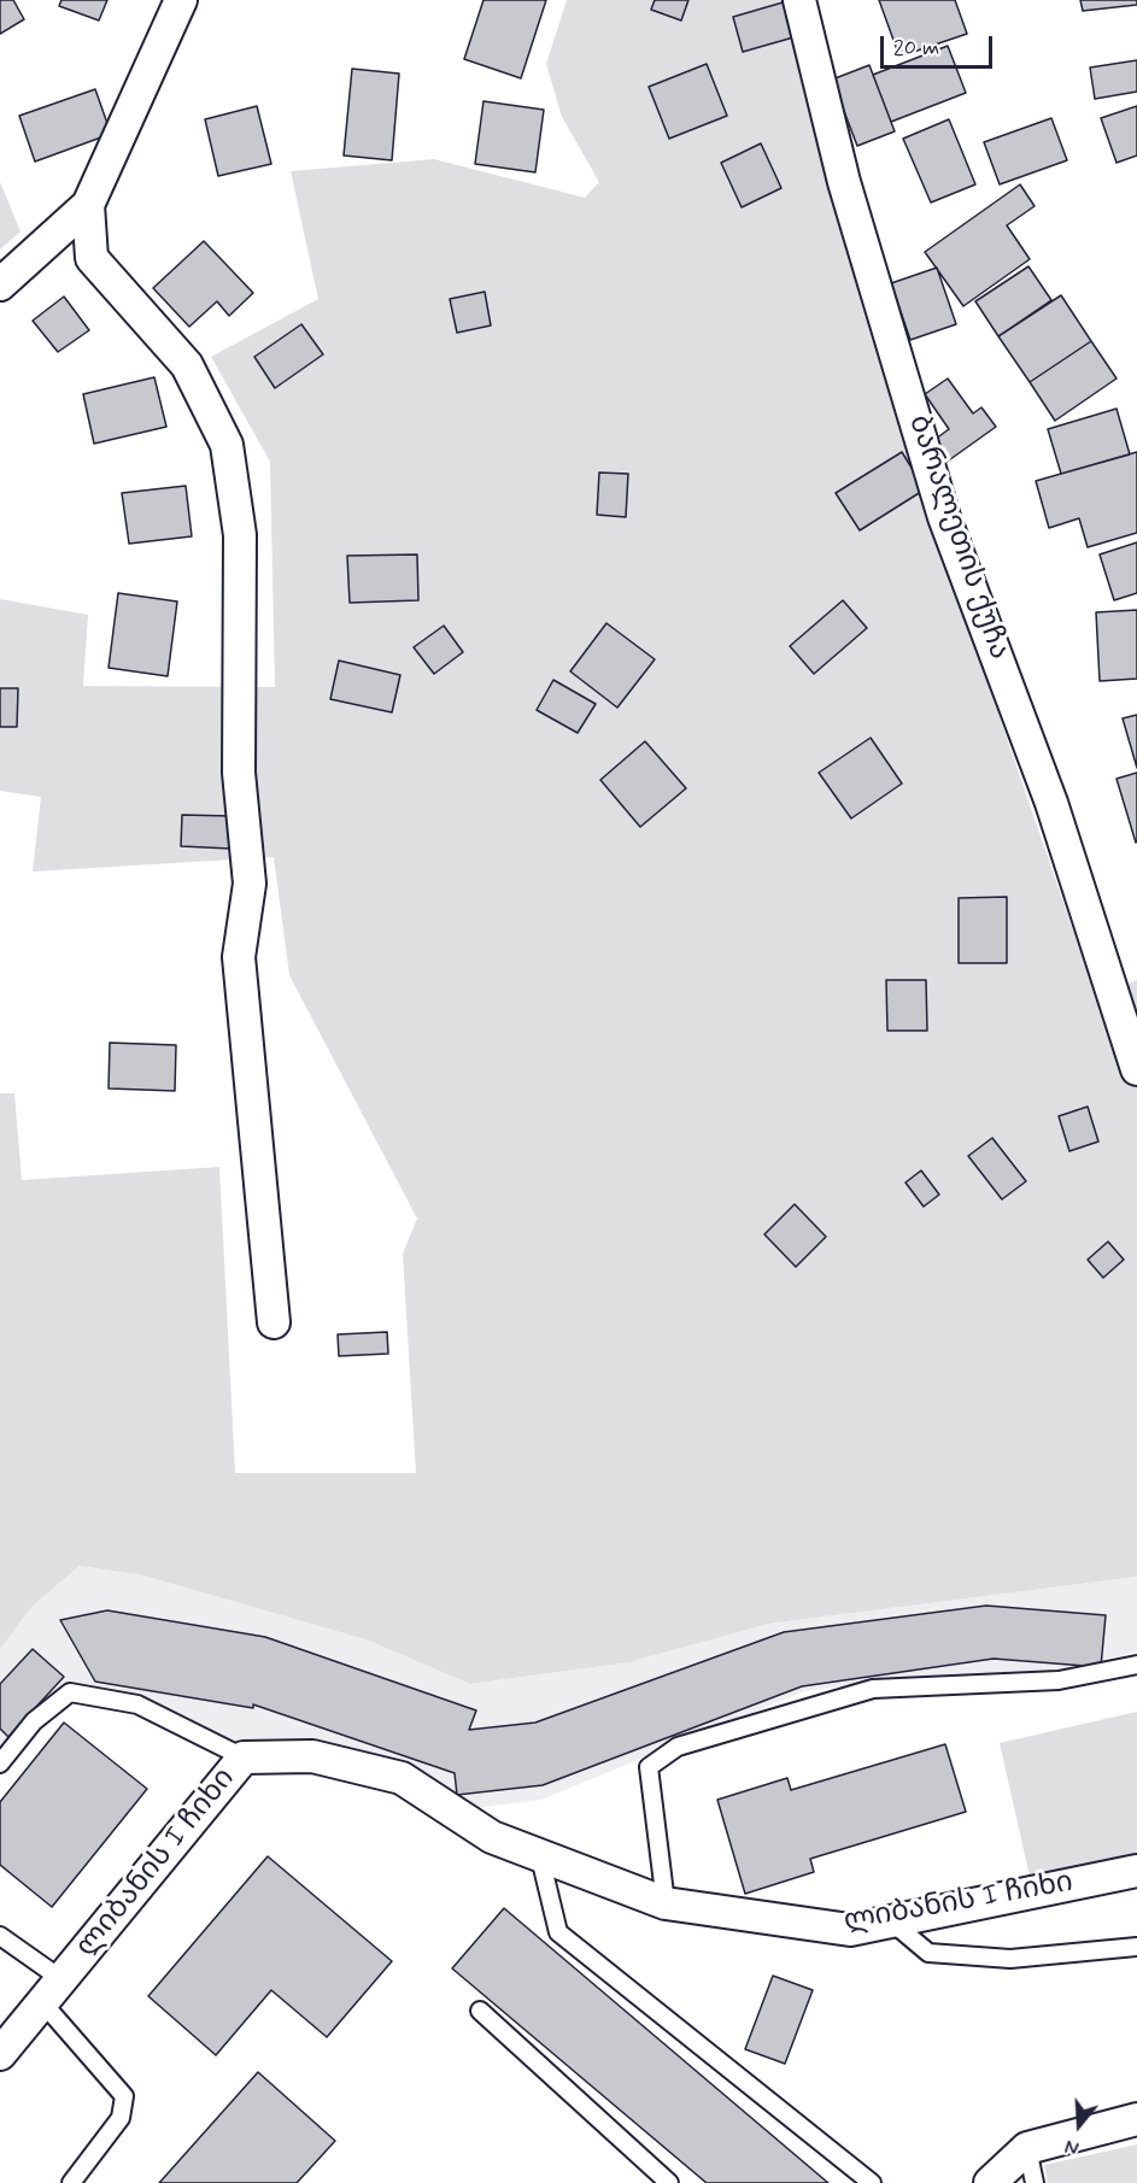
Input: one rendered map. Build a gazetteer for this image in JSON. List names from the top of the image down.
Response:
{
  "streets": {
    "street": ["ბარალეთის ქუჩა", "ლიბანის I ჩიხი"]
  },
  "scale_bar": "20 m",
  "north": "bottom"
}
